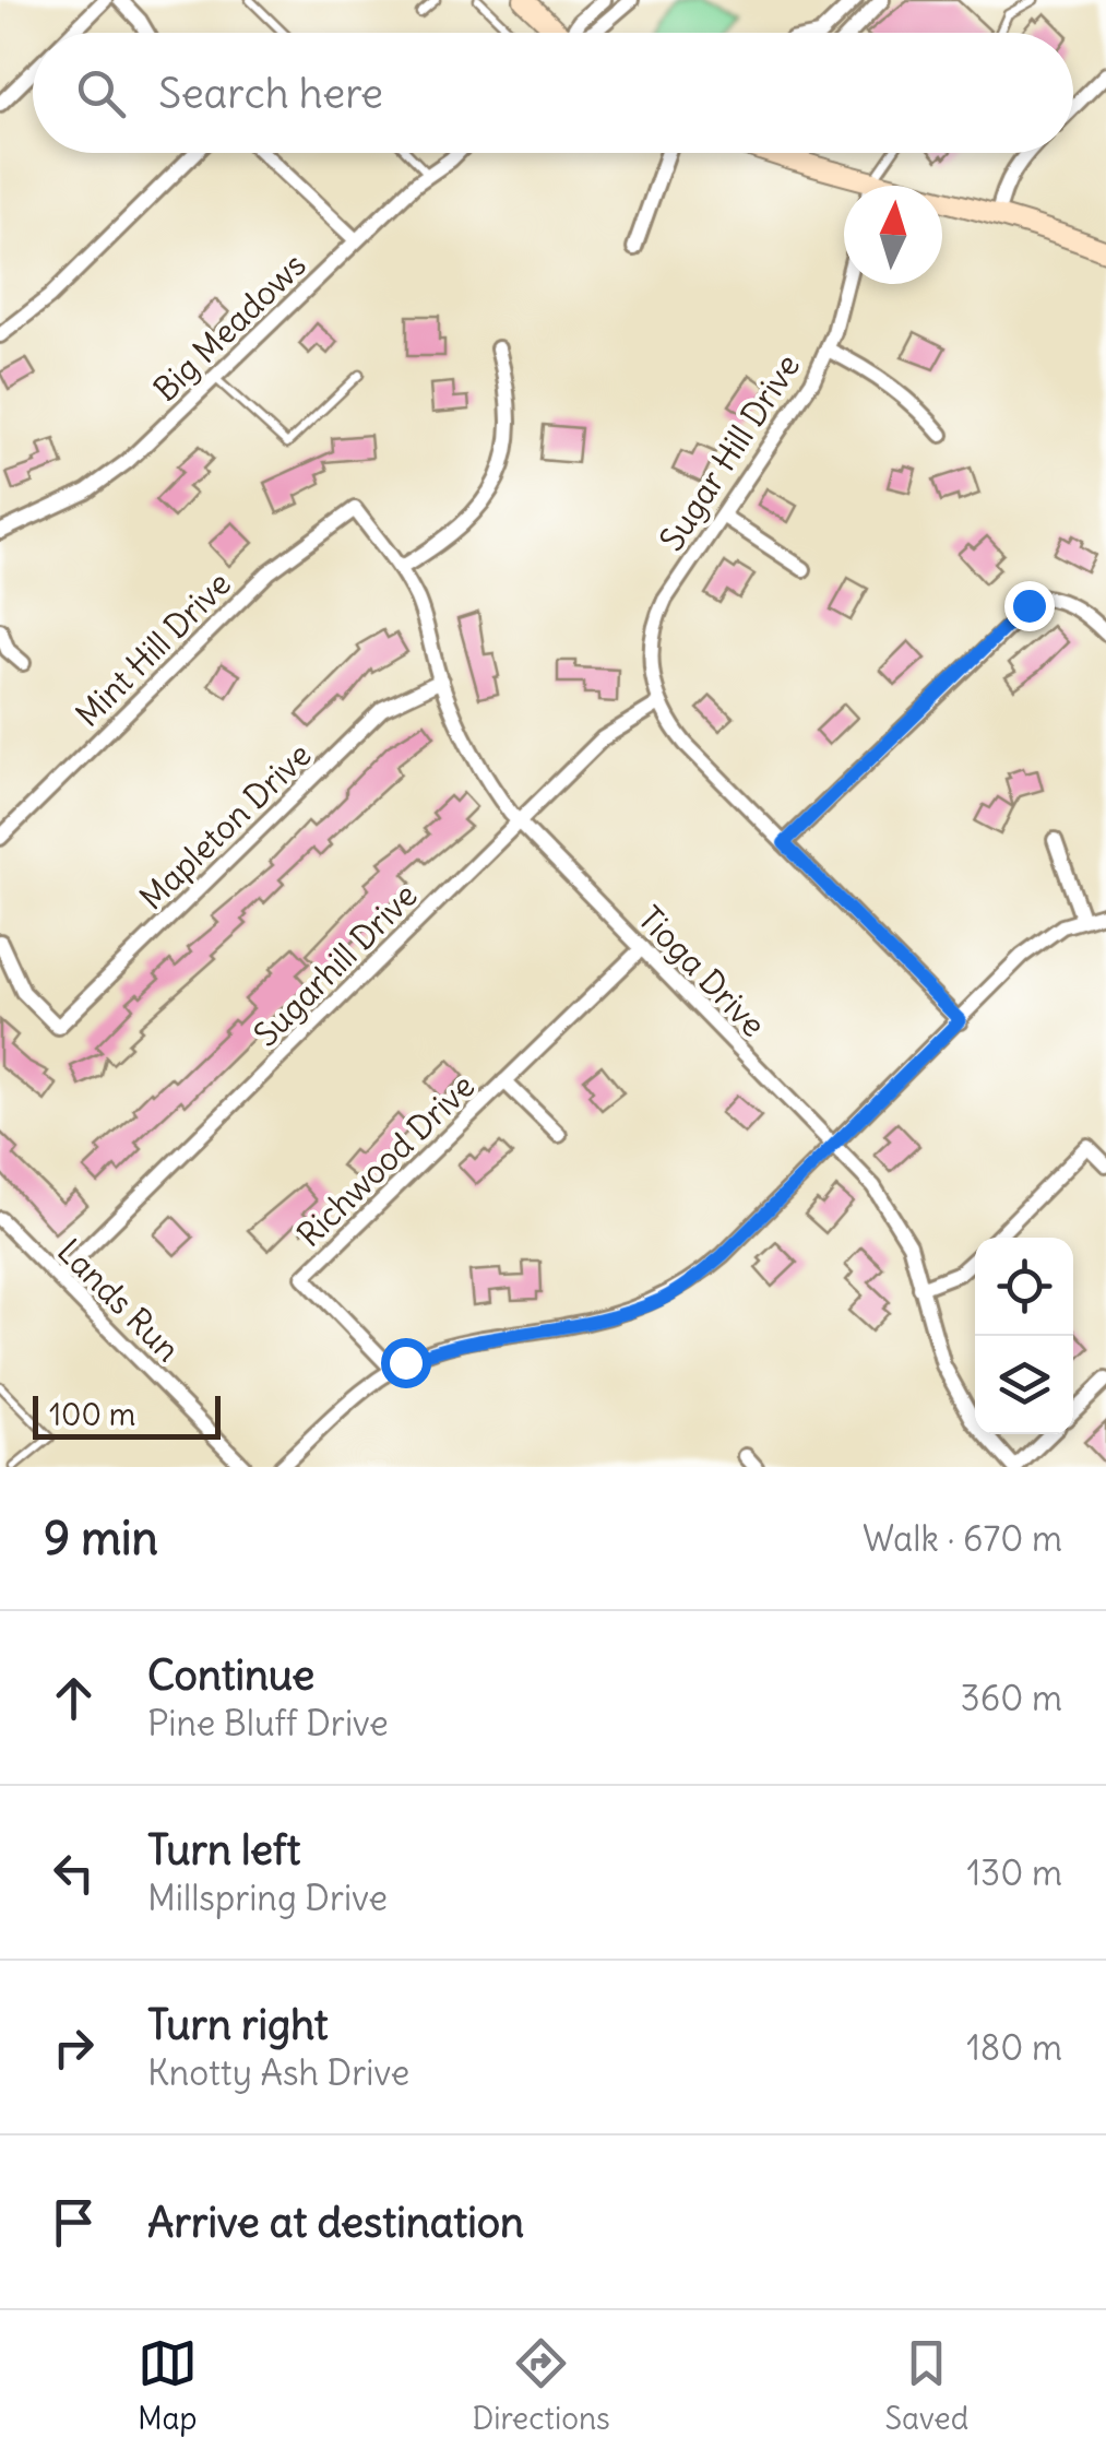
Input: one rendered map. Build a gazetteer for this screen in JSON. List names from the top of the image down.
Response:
{
  "streets": {
    "street": [
      "Big Meadows",
      "Sugar Hill Drive",
      "Mint Hill Drive",
      "Mapleton Drive",
      "Sugarhill Drive",
      "Tioga Drive",
      "Richwood Drive",
      "Lands Run"
    ]
  },
  "crossings": [
    ["Sugar Hill Drive", "Sugarhill Drive"],
    ["Mint Hill Drive", "Tioga Drive"],
    ["Mapleton Drive", "Tioga Drive"],
    ["Sugarhill Drive", "Tioga Drive"],
    ["Sugarhill Drive", "Lands Run"],
    ["Tioga Drive", "Richwood Drive"]
  ],
  "scale_bar": "100 m",
  "north": "top",
  "page": {
    "search": "Search here",
    "scale": "100 m",
    "heading": ["9 min", "Walk · 670 m"],
    "list": [
      ["Continue", "Pine Bluff Drive", "360 m"],
      ["Turn left", "Millspring Drive", "130 m"],
      ["Turn right", "Knotty Ash Drive", "180 m"],
      "Arrive at destination"
    ],
    "nav": ["Map", "Directions", "Saved"]
  }
}
